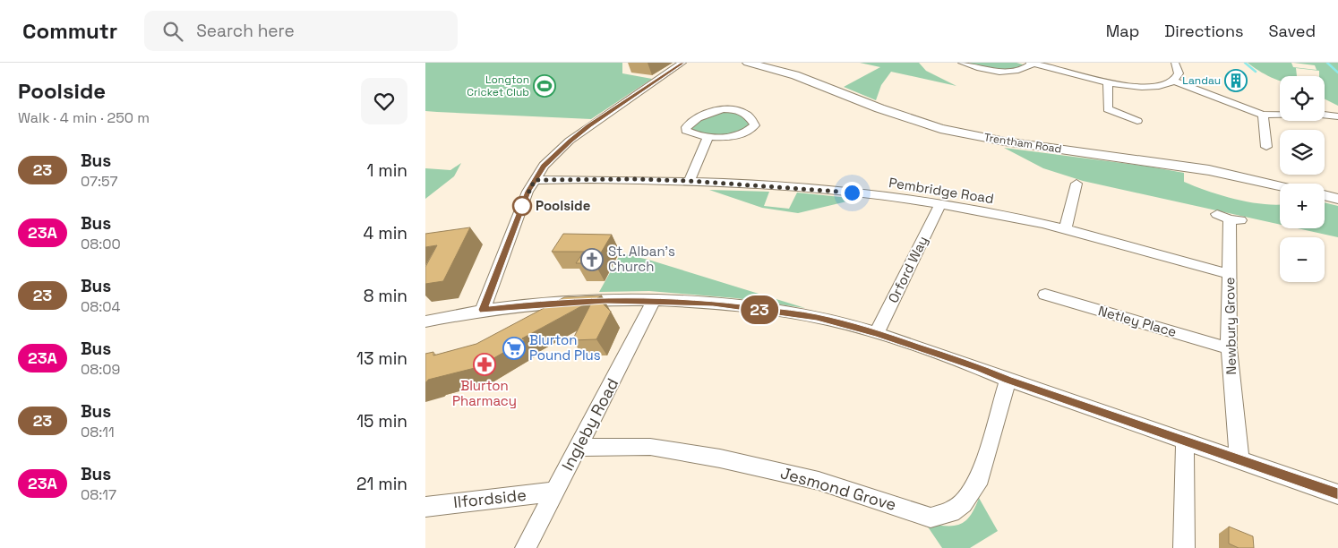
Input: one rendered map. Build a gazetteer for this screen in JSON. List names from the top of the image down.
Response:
{
  "streets": {
    "main road": ["Trentham Road"],
    "street": [
      "Pembridge Road",
      "Orford Way",
      "Netley Place",
      "Newbury Grove",
      "Ingleby Road",
      "Jesmond Grove",
      "Ilfordside"
    ]
  },
  "crossings": [
    ["Pembridge Road", "Orford Way"],
    ["Pembridge Road", "Newbury Grove"],
    ["Netley Place", "Newbury Grove"],
    ["Ingleby Road", "Jesmond Grove"],
    ["Ingleby Road", "Ilfordside"]
  ],
  "places": {
    "building": ["Landau"],
    "sports": ["Longton Cricket Club"],
    "other": ["Poolside"],
    "church": ["St. Alban's Church"],
    "supermarket": ["Blurton Pound Plus"],
    "pharmacy": ["Blurton Pharmacy"]
  },
  "lines": ["bus line 23"],
  "page": {
    "header": "Commutr",
    "search": "Search here",
    "nav": ["Map", "Directions", "Saved"],
    "heading": ["Poolside", "Walk · 4 min · 250 m"],
    "on_map": "23",
    "map_buttons": ["+", "−"],
    "list": [
      {
        "mark": "23",
        "name": "Bus",
        "note": "07:57",
        "value": "1 min"
      },
      {
        "mark": "23A",
        "name": "Bus",
        "note": "08:00",
        "value": "4 min"
      },
      {
        "mark": "23",
        "name": "Bus",
        "note": "08:04",
        "value": "8 min"
      },
      {
        "mark": "23A",
        "name": "Bus",
        "note": "08:09",
        "value": "13 min"
      },
      {
        "mark": "23",
        "name": "Bus",
        "note": "08:11",
        "value": "15 min"
      },
      {
        "mark": "23A",
        "name": "Bus",
        "note": "08:17",
        "value": "21 min"
      }
    ]
  }
}
